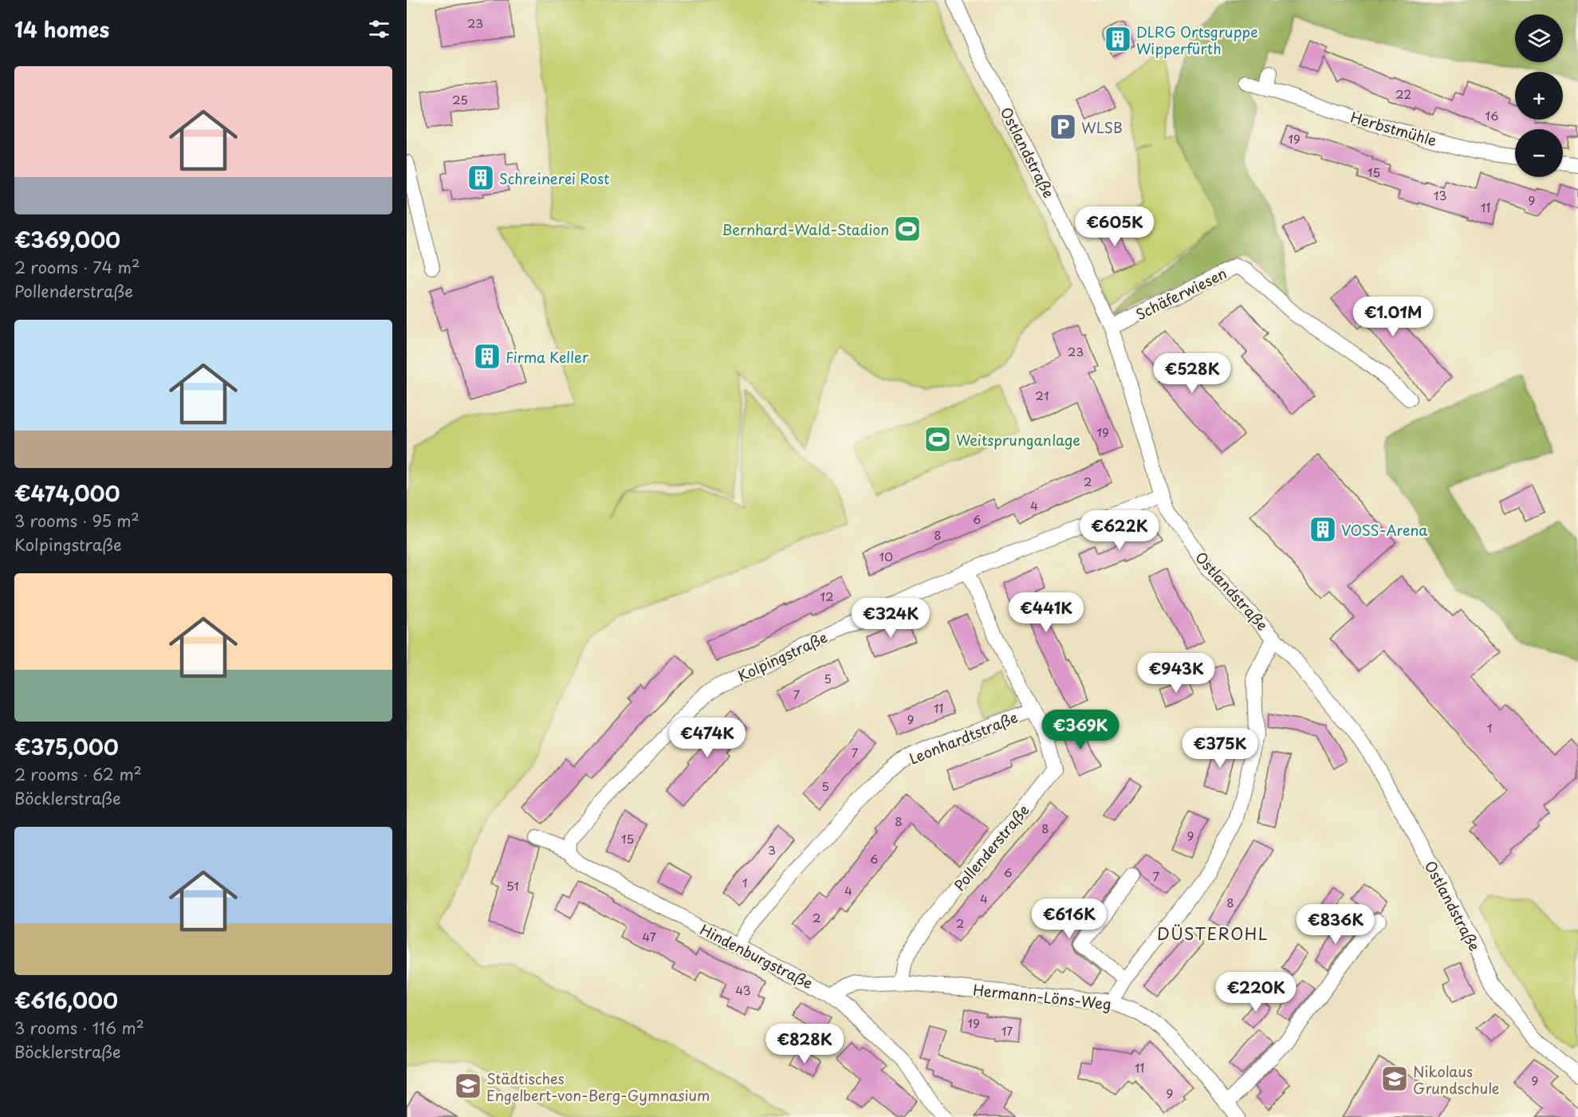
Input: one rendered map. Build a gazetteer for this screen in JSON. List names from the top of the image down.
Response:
{
  "streets": {
    "street": [
      "Herbstmühle",
      "Ostlandstraße",
      "Schäferwiesen",
      "Kolpingstraße",
      "Leonhardtstraße",
      "Pollenderstraße",
      "Hindenburgstraße",
      "Hermann-Löns-Weg"
    ]
  },
  "crossings": [
    ["Ostlandstraße", "Schäferwiesen"],
    ["Ostlandstraße", "Kolpingstraße"],
    ["Kolpingstraße", "Leonhardtstraße"],
    ["Kolpingstraße", "Hindenburgstraße"],
    ["Leonhardtstraße", "Pollenderstraße"],
    ["Leonhardtstraße", "Hindenburgstraße"],
    ["Pollenderstraße", "Hermann-Löns-Weg"],
    ["Hindenburgstraße", "Hermann-Löns-Weg"]
  ],
  "districts": ["DÜSTEROHL"],
  "places": {
    "building": [
      "DLRG Ortsgruppe Wipperfürth",
      "Schreinerei Rost",
      "Firma Keller",
      "VOSS-Arena"
    ],
    "parking": ["WLSB"],
    "sports": ["Bernhard-Wald-Stadion", "Weitsprunganlage"],
    "school or university": ["Nikolaus Grundschule", "Städtisches Engelbert-von-Berg-Gymnasium"]
  },
  "house_numbers": [
    "23",
    "22",
    "25",
    "16",
    "19",
    "15",
    "13",
    "9",
    "11",
    "23",
    "21",
    "19",
    "2",
    "4",
    "6",
    "8",
    "10",
    "12",
    "5",
    "7",
    "11",
    "9",
    "1",
    "7",
    "5",
    "8",
    "8",
    "9",
    "15",
    "3",
    "6",
    "6",
    "7",
    "1",
    "51",
    "4",
    "4",
    "8",
    "2",
    "2",
    "47",
    "43",
    "19",
    "17",
    "11",
    "9",
    "9"
  ],
  "page": {
    "heading": "14 homes",
    "map_buttons": ["+", "−"],
    "list": [
      {
        "name": "€369,000",
        "note": "2 rooms · 74 m² · Pollenderstraße"
      },
      {
        "name": "€474,000",
        "note": "3 rooms · 95 m² · Kolpingstraße"
      },
      {
        "name": "€375,000",
        "note": "2 rooms · 62 m² · Böcklerstraße"
      },
      {
        "name": "€616,000",
        "note": "3 rooms · 116 m² · Böcklerstraße"
      }
    ],
    "price": [
      "€605K",
      "€1.01M",
      "€528K",
      "€622K",
      "€441K",
      "€324K",
      "€943K",
      "€369K",
      "€474K",
      "€375K",
      "€616K",
      "€836K",
      "€220K",
      "€828K"
    ]
  }
}
